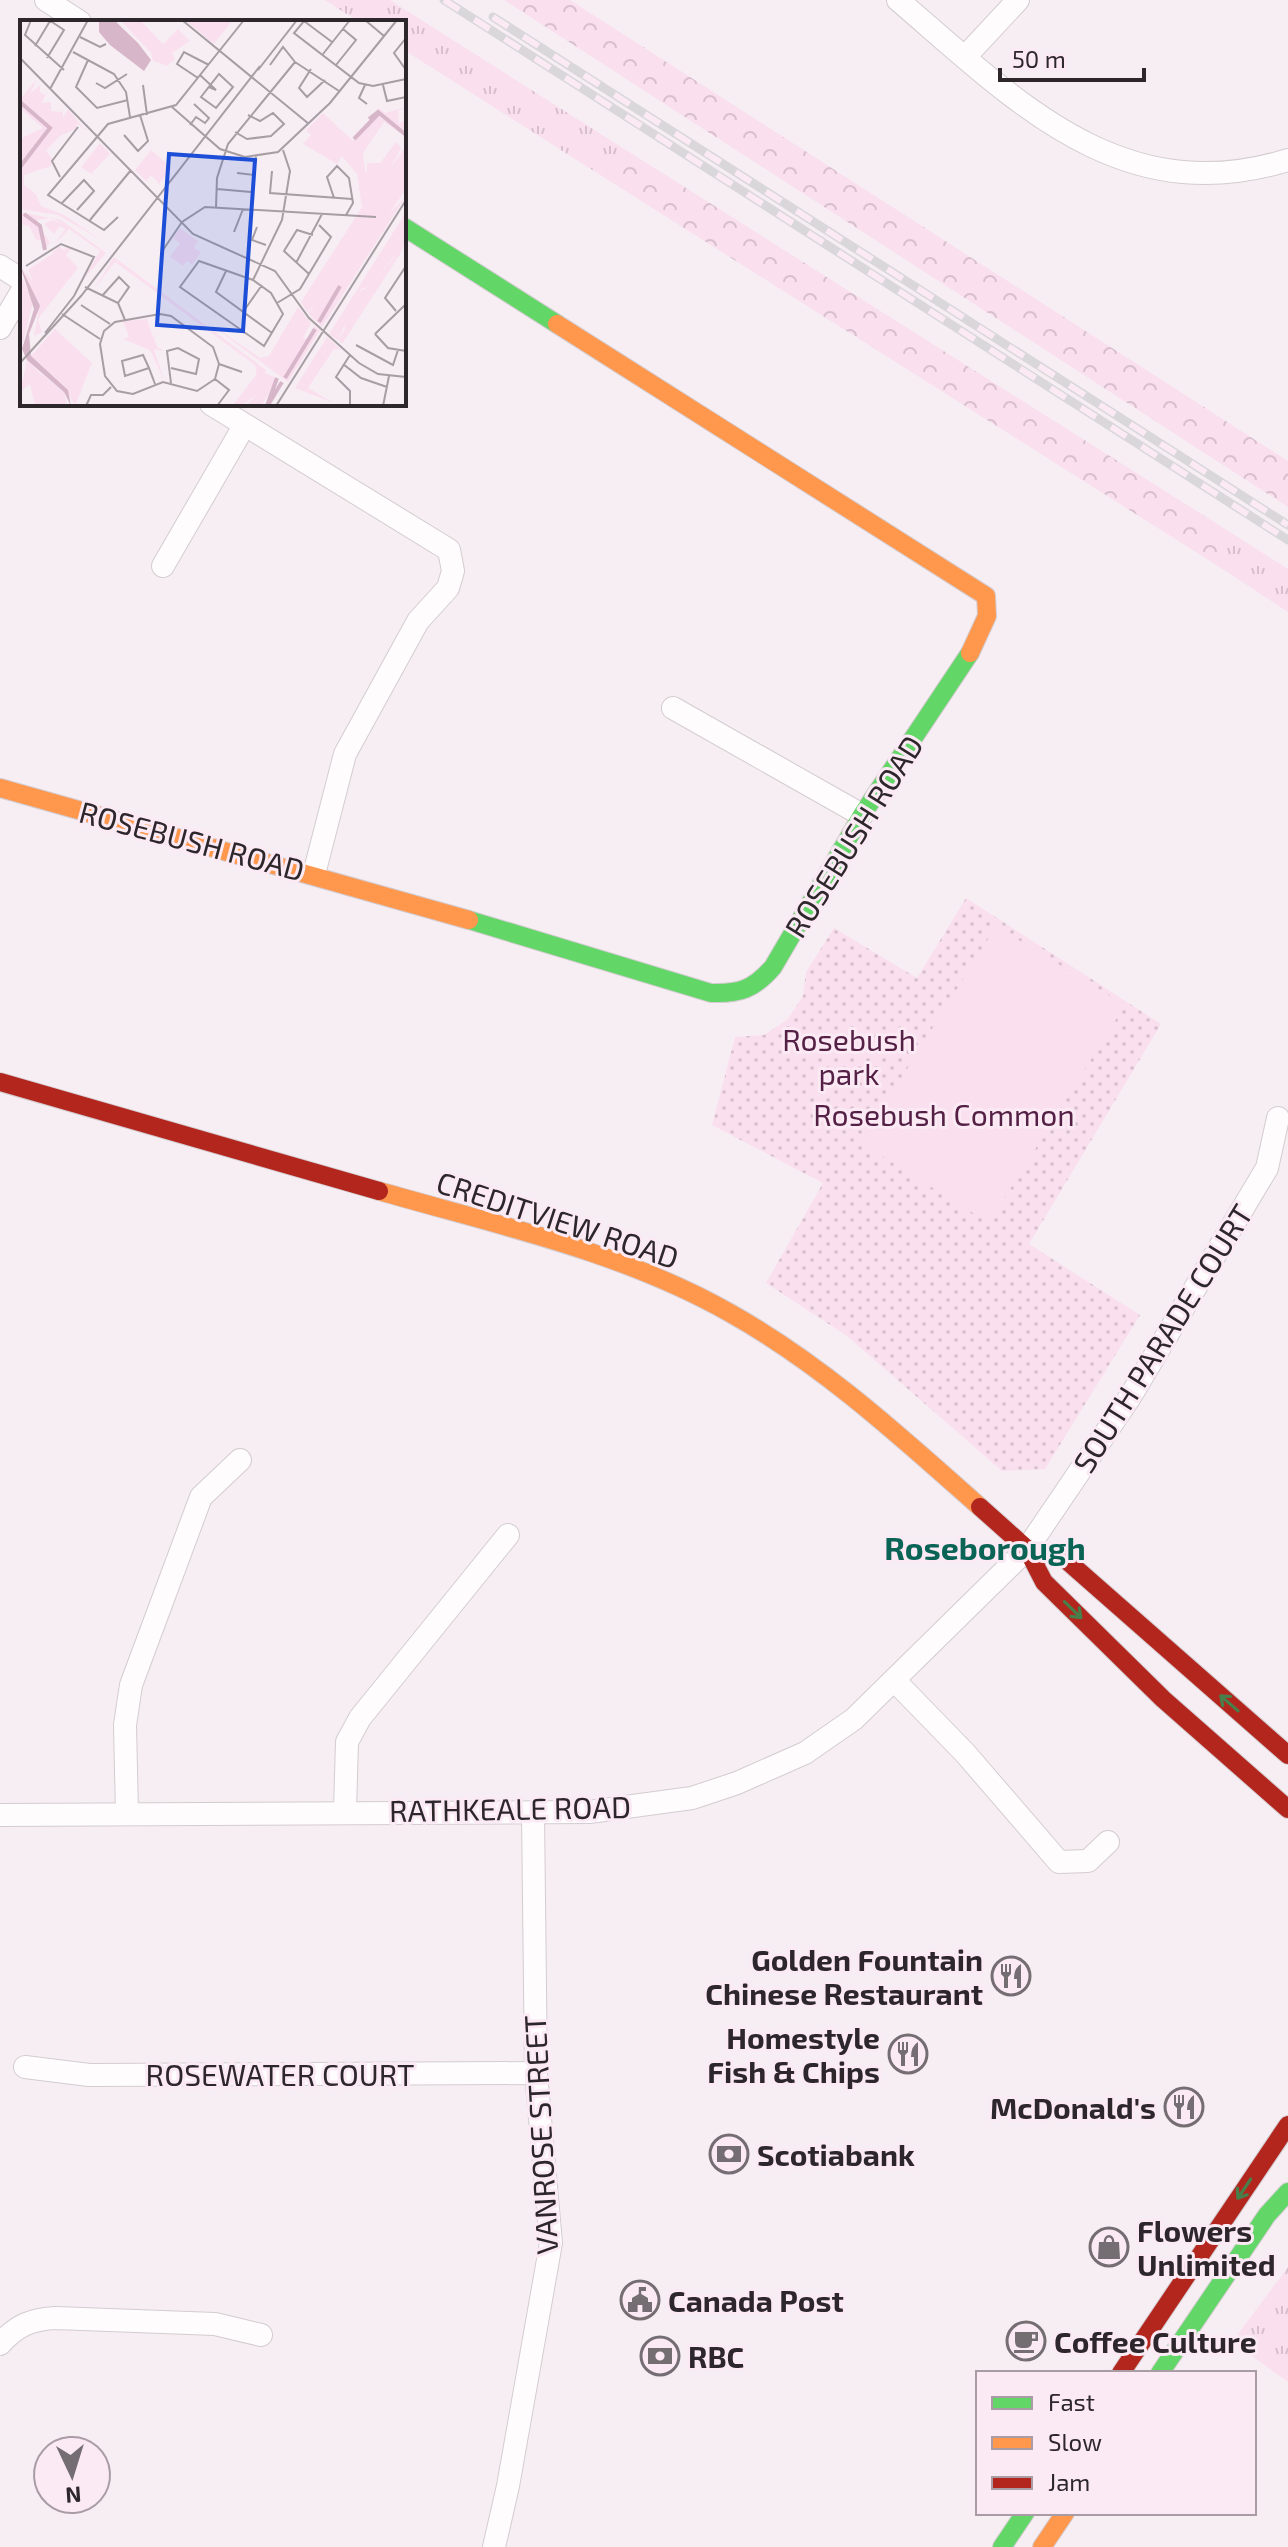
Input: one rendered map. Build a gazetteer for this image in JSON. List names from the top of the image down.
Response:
{
  "streets": {
    "main road": ["ROSEBUSH ROAD", "CREDITVIEW ROAD"],
    "street": [
      "SOUTH PARADE COURT",
      "RATHKEALE ROAD",
      "ROSEWATER COURT",
      "VANROSE STREET"
    ]
  },
  "crossings": [
    ["CREDITVIEW ROAD", "SOUTH PARADE COURT"],
    ["CREDITVIEW ROAD", "RATHKEALE ROAD"],
    ["SOUTH PARADE COURT", "RATHKEALE ROAD"],
    ["RATHKEALE ROAD", "VANROSE STREET"],
    ["ROSEWATER COURT", "VANROSE STREET"]
  ],
  "districts": ["Roseborough"],
  "parks": ["Rosebush park", "Rosebush Common"],
  "places": {
    "restaurant": ["Golden Fountain Chinese Restaurant", "Homestyle Fish & Chips", "McDonald's"],
    "bank": ["Scotiabank", "RBC"],
    "shop": ["Flowers Unlimited"],
    "public building": ["Canada Post"],
    "cafe": ["Coffee Culture"]
  },
  "legend": ["Fast", "Slow", "Jam"],
  "scale_bar": "50 m",
  "north": "bottom"
}
